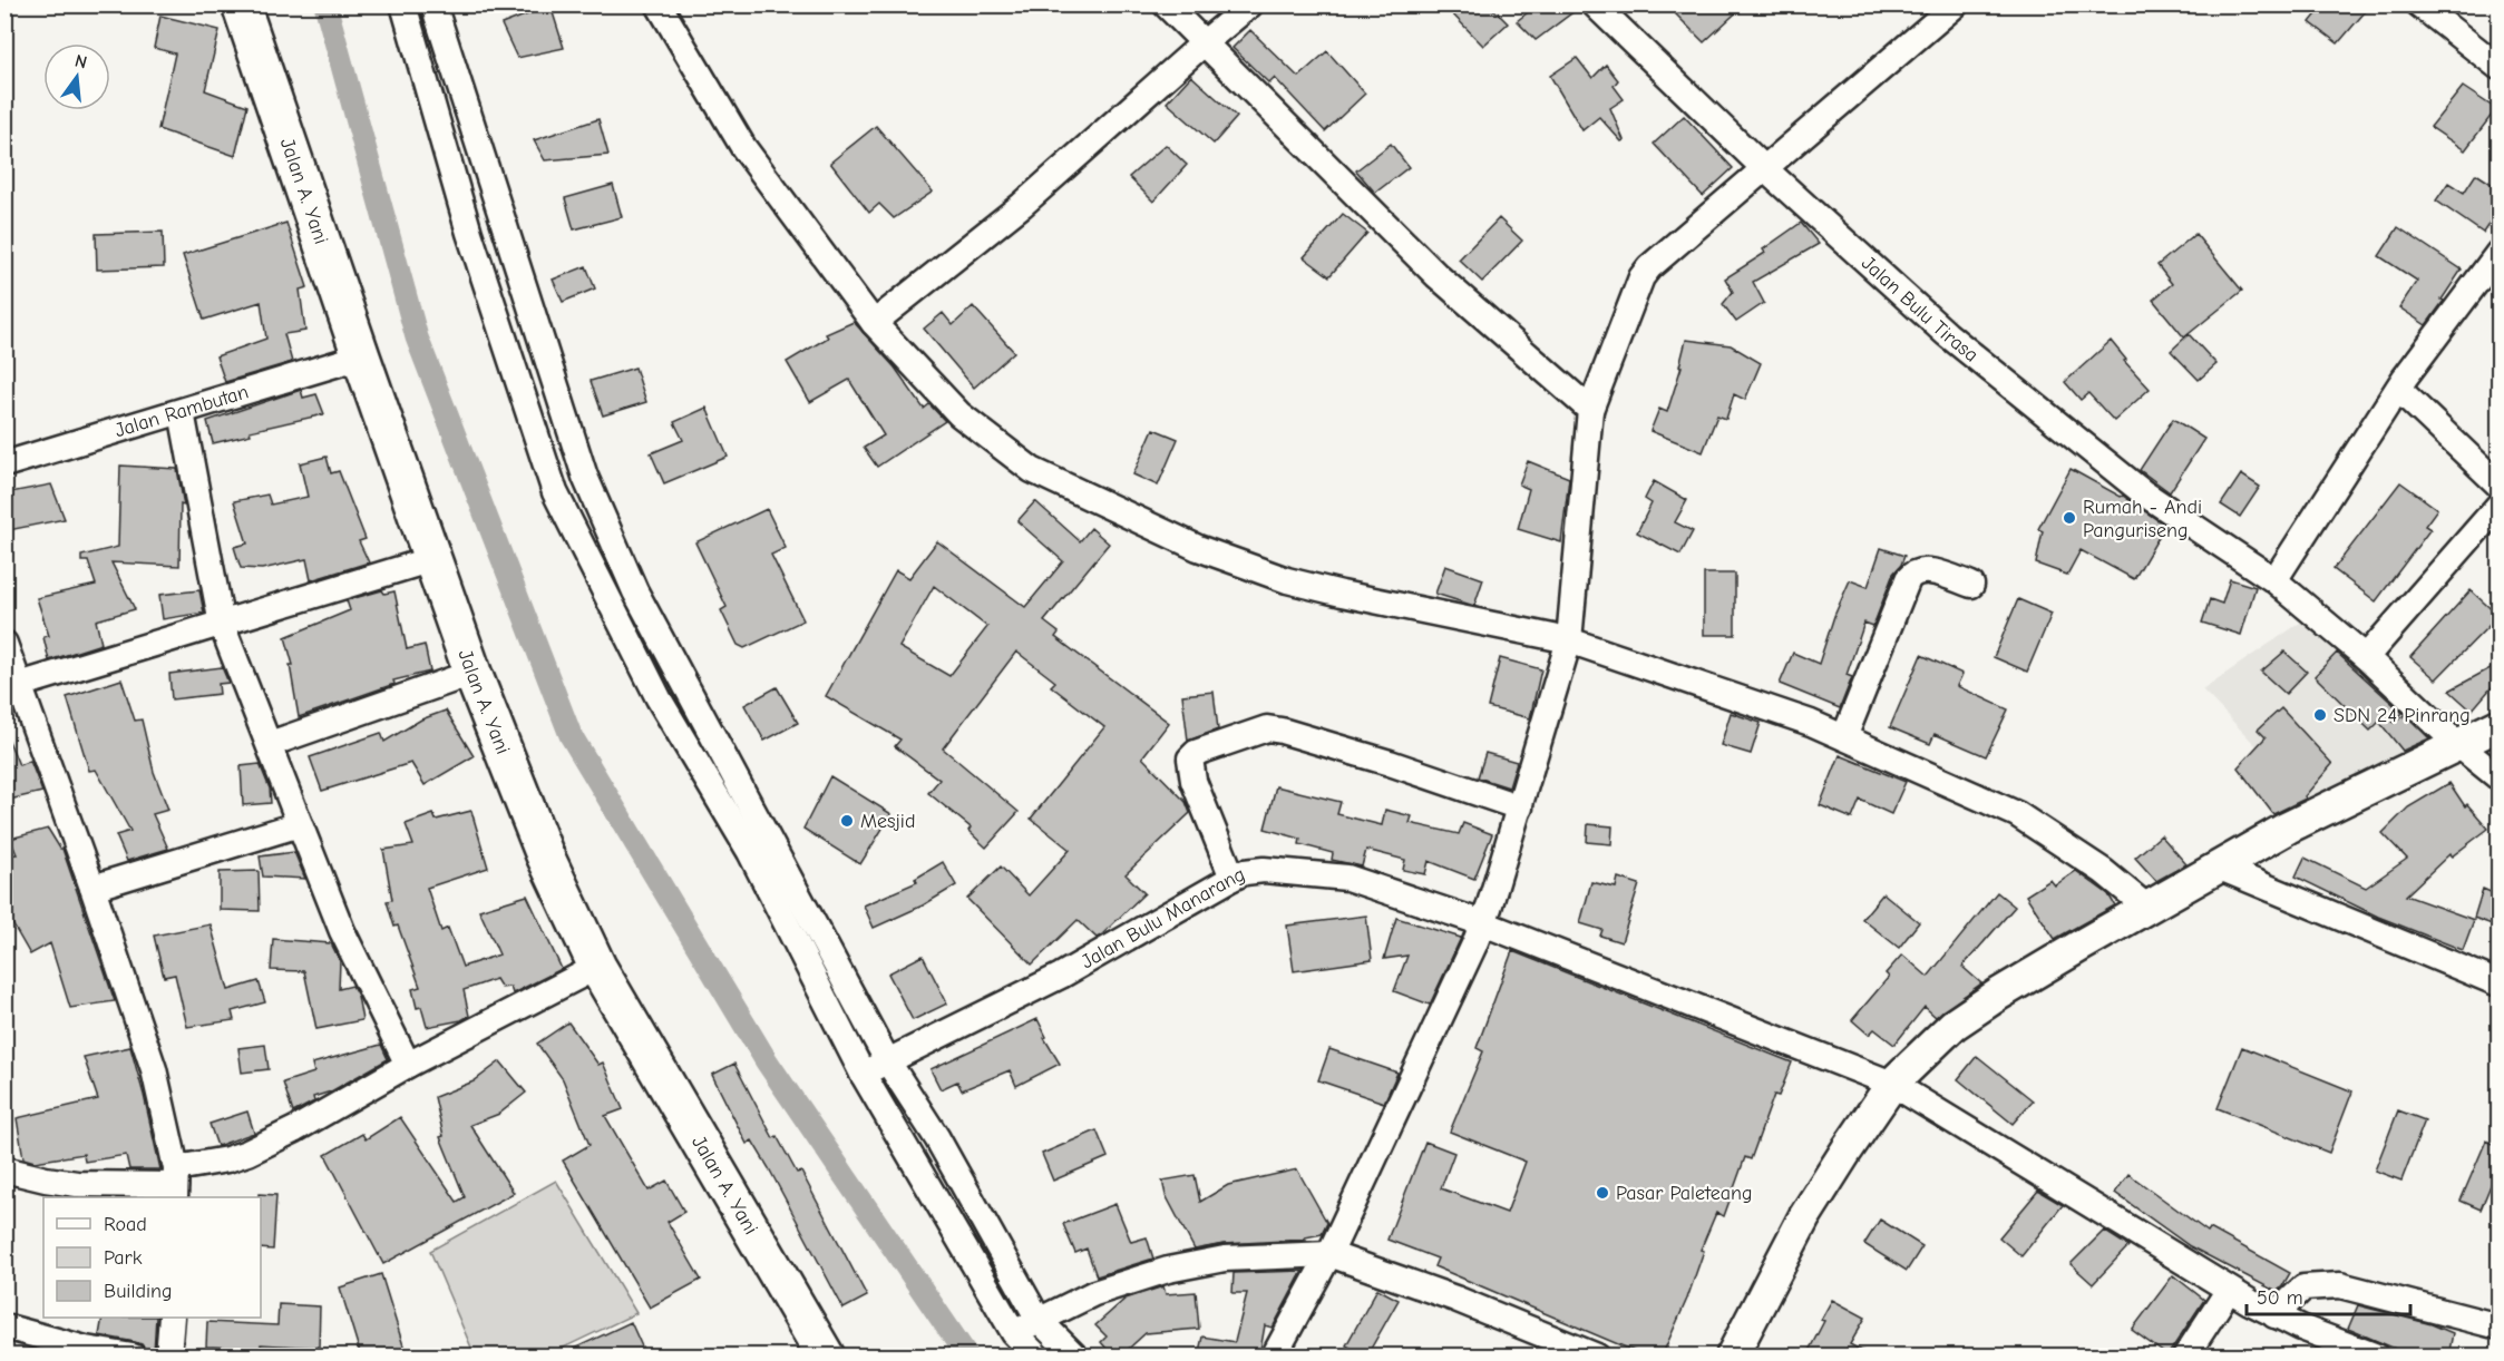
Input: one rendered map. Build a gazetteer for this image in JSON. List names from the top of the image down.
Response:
{
  "streets": {
    "highway": ["Jalan A. Yani"],
    "street": ["Jalan Bulu Tirasa", "Jalan Rambutan", "Jalan Bulu Manarang"]
  },
  "crossings": [
    ["Jalan A. Yani", "Jalan Rambutan"]
  ],
  "places": [
    "Rumah - Andi Panguriseng",
    "SDN 24 Pinrang",
    "Mesjid",
    "Pasar Paleteang"
  ],
  "legend": ["Road", "Park", "Building"],
  "scale_bar": "50 m",
  "north": "top"
}
